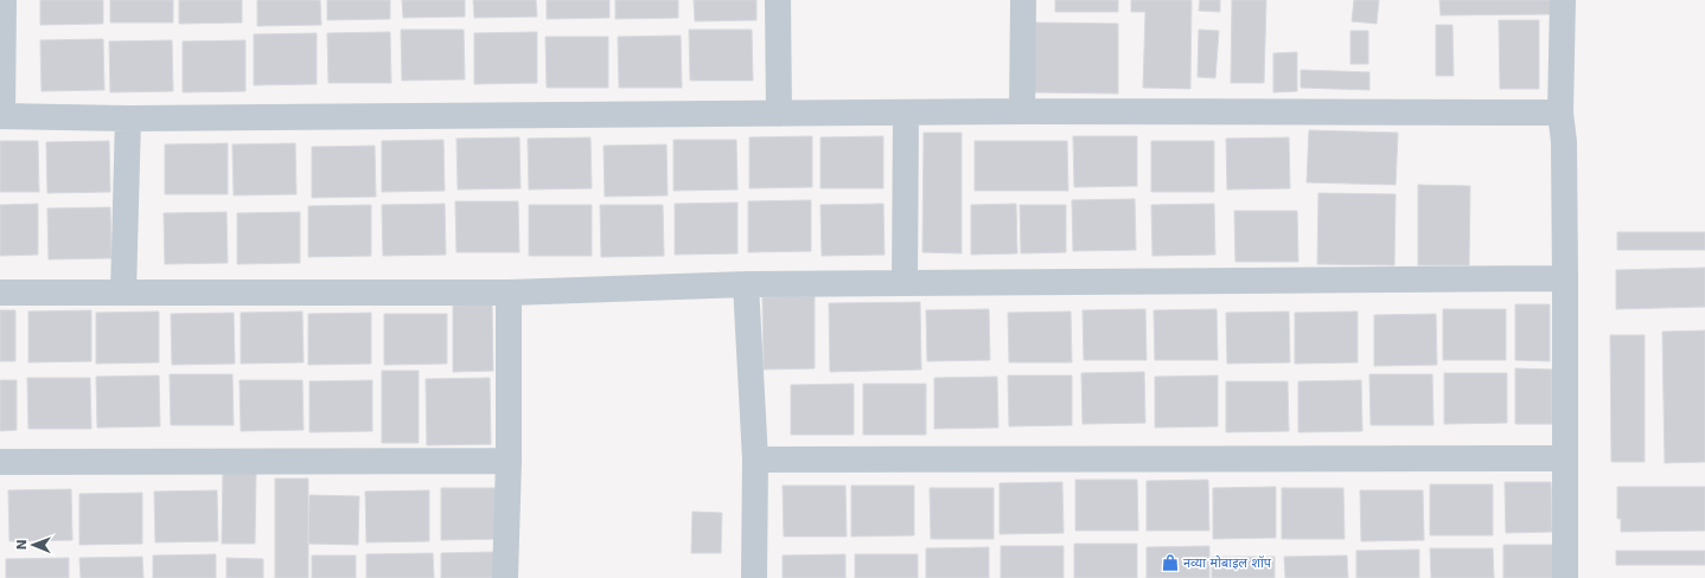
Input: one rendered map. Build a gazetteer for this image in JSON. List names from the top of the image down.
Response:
{
  "places": {
    "shop": ["नव्या मोबाइल शॉप"]
  },
  "north": "left"
}
